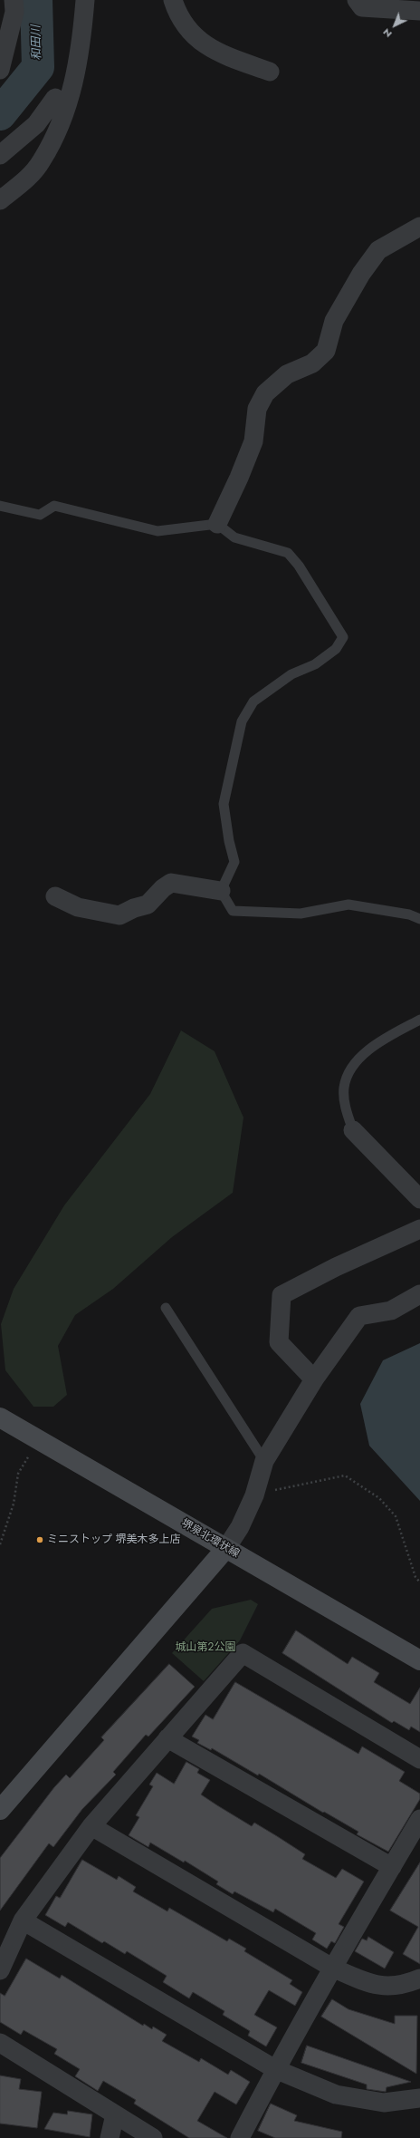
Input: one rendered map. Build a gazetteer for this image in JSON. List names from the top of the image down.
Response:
{
  "streets": {
    "main road": ["堺泉北環状線"]
  },
  "water": ["和田川"],
  "parks": ["城山第2公園"],
  "places": ["ミニストップ 堺美木多上店"],
  "north": "bottom left"
}
